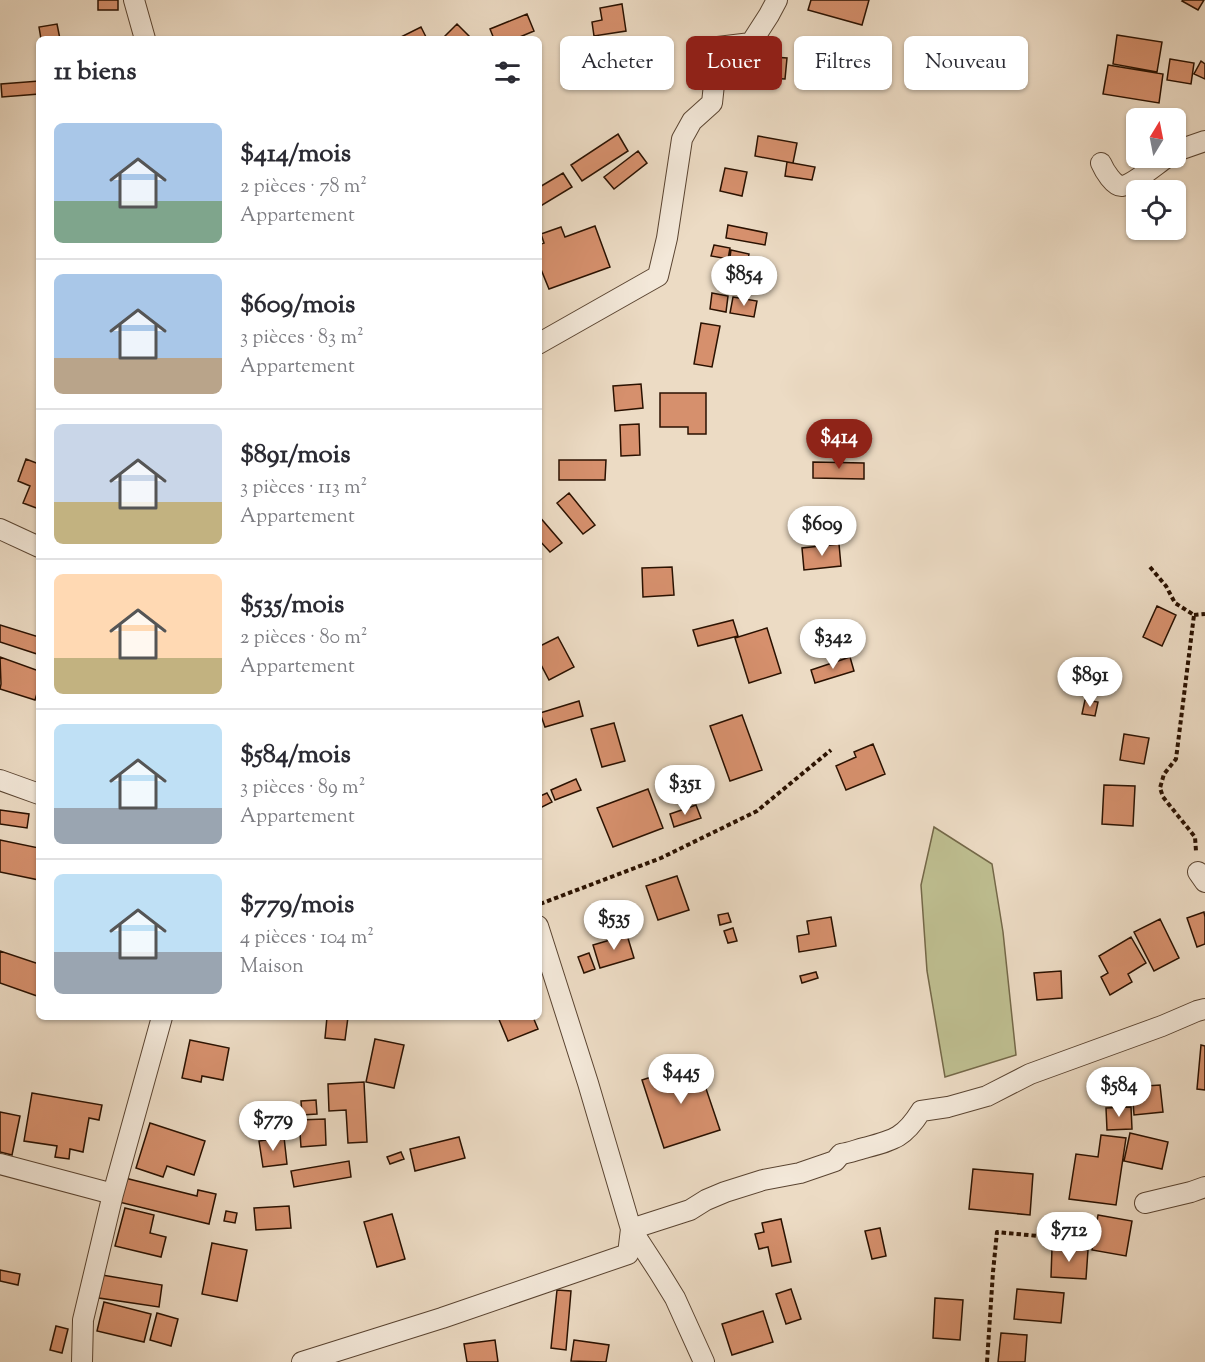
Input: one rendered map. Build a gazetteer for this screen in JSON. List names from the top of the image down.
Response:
{
  "north": "top",
  "page": {
    "chip": [
      "Acheter",
      "Louer",
      "Filtres",
      "Nouveau"
    ],
    "heading": "11 biens",
    "list": [
      {
        "name": "$414/mois",
        "note": "2 pièces · 78 m² · Appartement"
      },
      {
        "name": "$609/mois",
        "note": "3 pièces · 83 m² · Appartement"
      },
      {
        "name": "$891/mois",
        "note": "3 pièces · 113 m² · Appartement"
      },
      {
        "name": "$535/mois",
        "note": "2 pièces · 80 m² · Appartement"
      },
      {
        "name": "$584/mois",
        "note": "3 pièces · 89 m² · Appartement"
      },
      {
        "name": "$779/mois",
        "note": "4 pièces · 104 m² · Maison"
      }
    ],
    "price": [
      "$854",
      "$414",
      "$609",
      "$342",
      "$891",
      "$351",
      "$535",
      "$445",
      "$584",
      "$779",
      "$712"
    ]
  }
}
